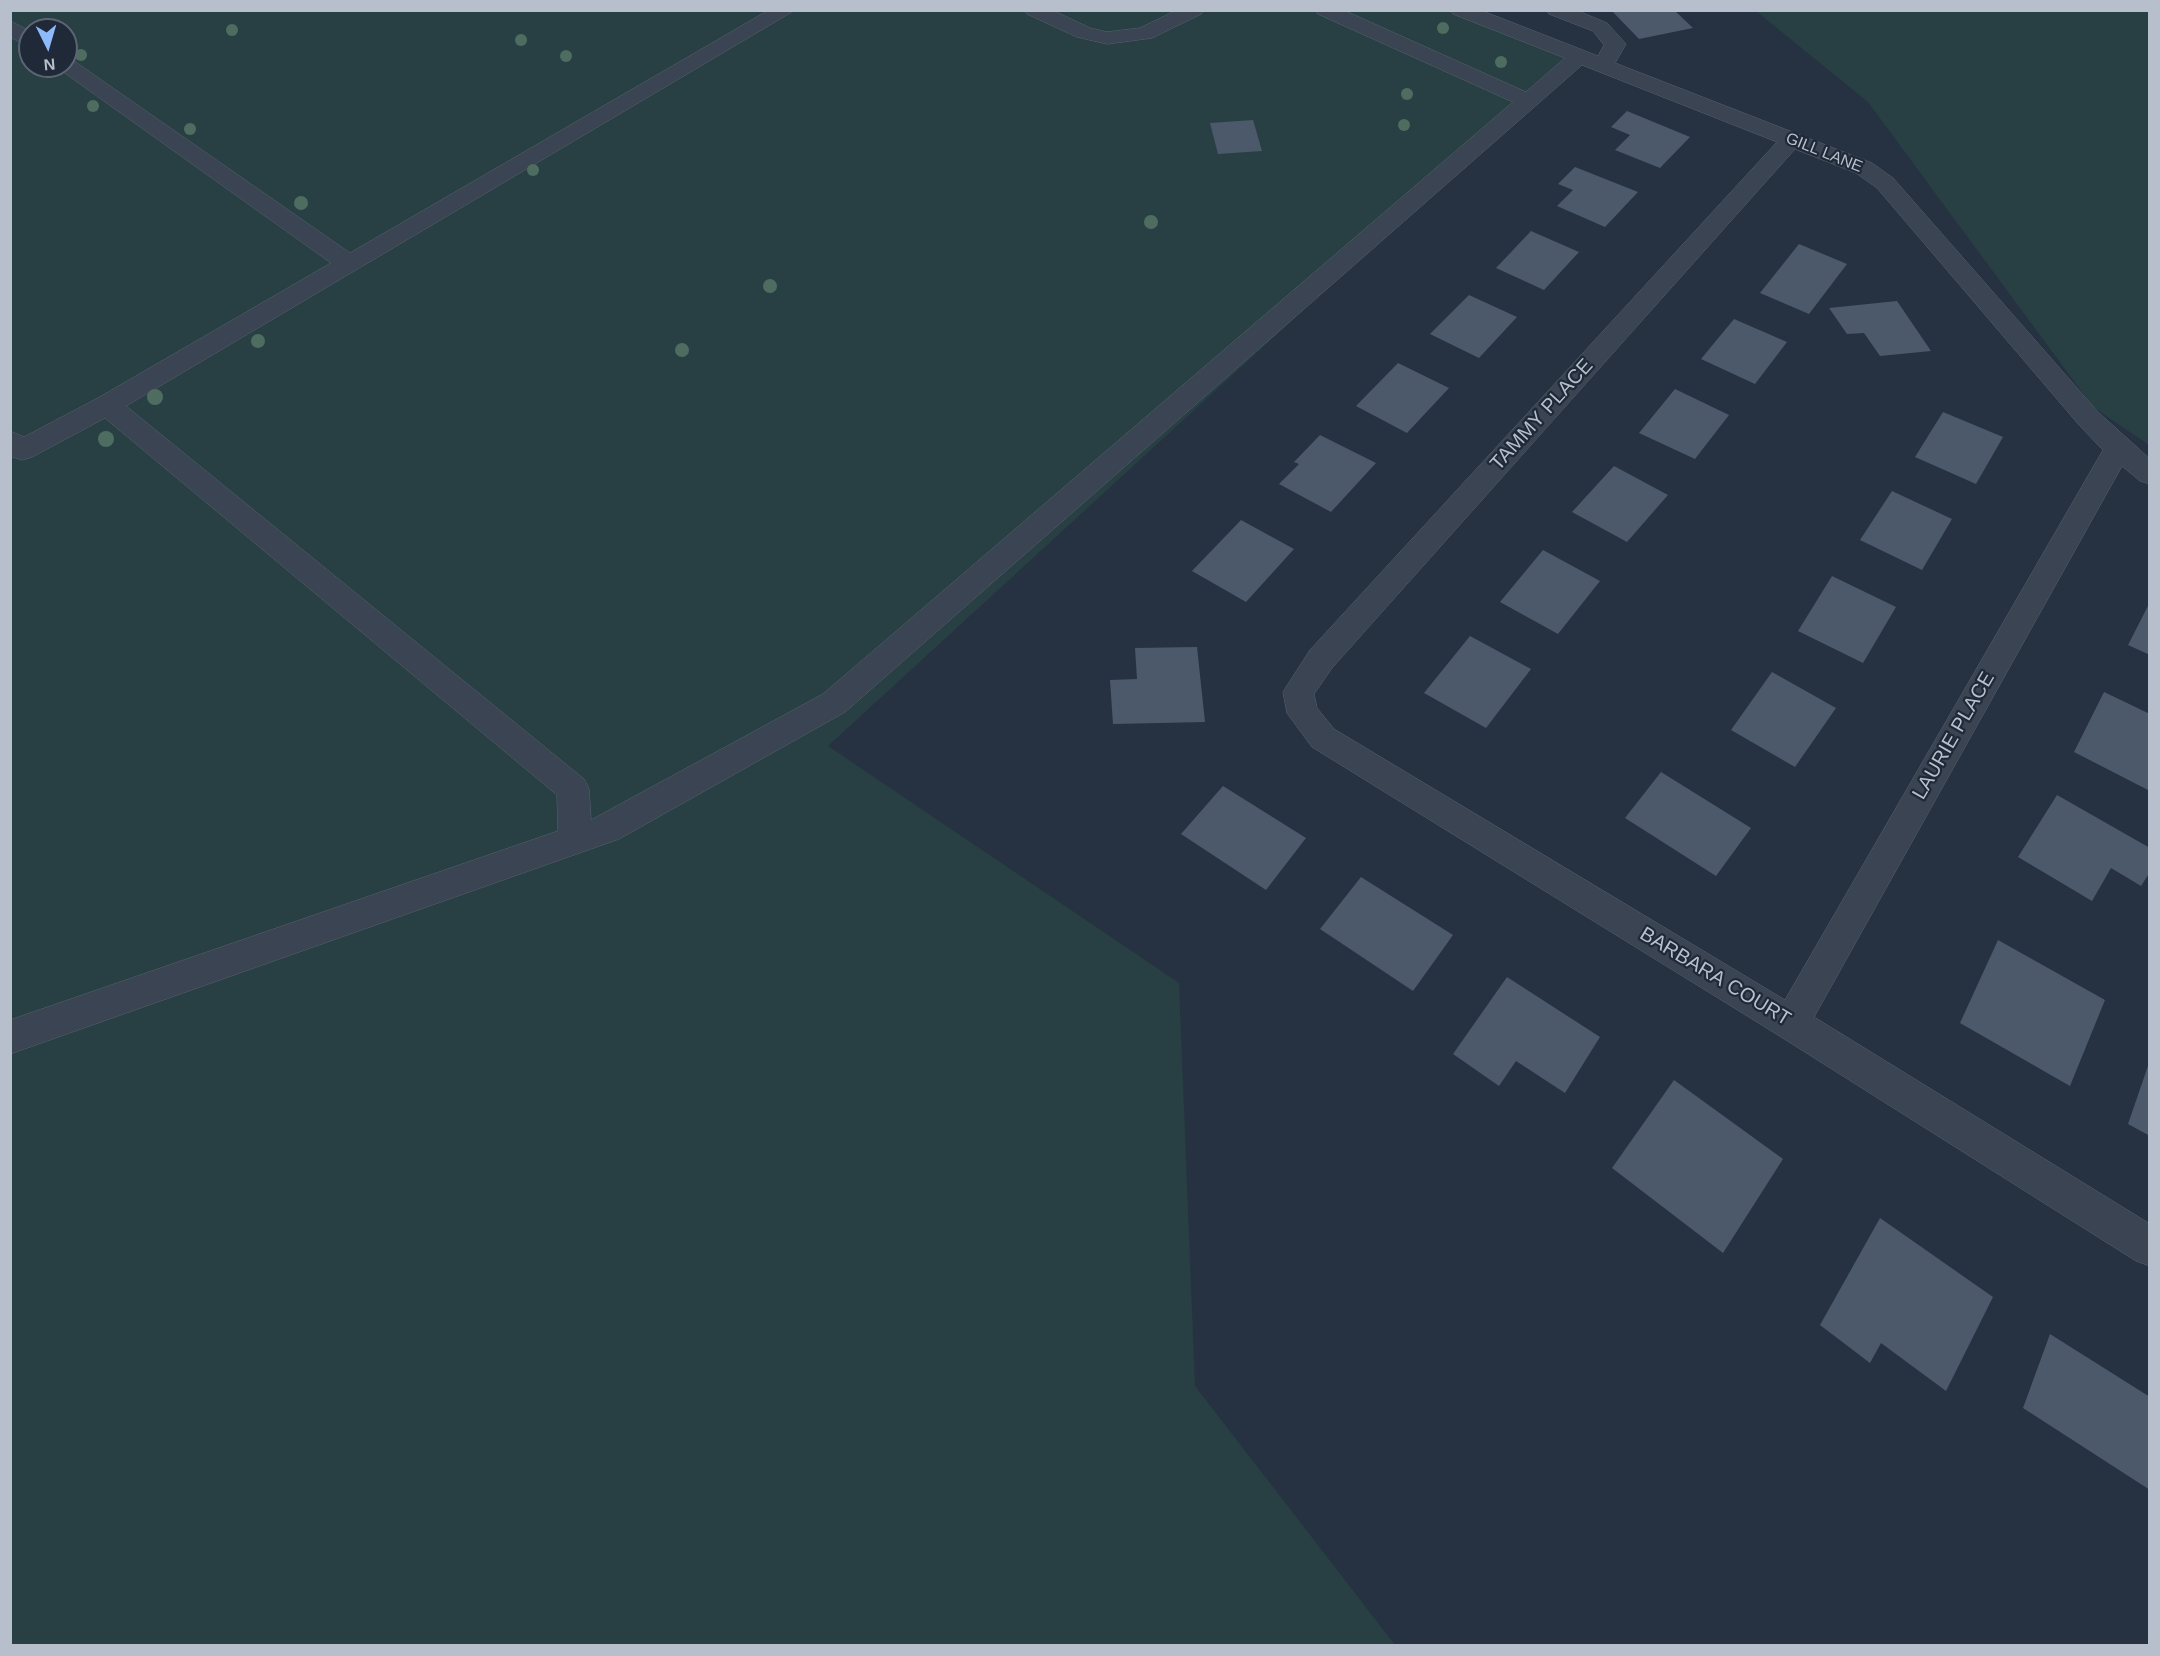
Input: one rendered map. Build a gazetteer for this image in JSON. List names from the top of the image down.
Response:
{
  "streets": {
    "street": [
      "GILL LANE",
      "TAMMY PLACE",
      "LAURIE PLACE",
      "BARBARA COURT"
    ]
  },
  "crossings": [
    ["GILL LANE", "TAMMY PLACE"],
    ["GILL LANE", "LAURIE PLACE"],
    ["TAMMY PLACE", "BARBARA COURT"],
    ["LAURIE PLACE", "BARBARA COURT"]
  ],
  "north": "bottom"
}
